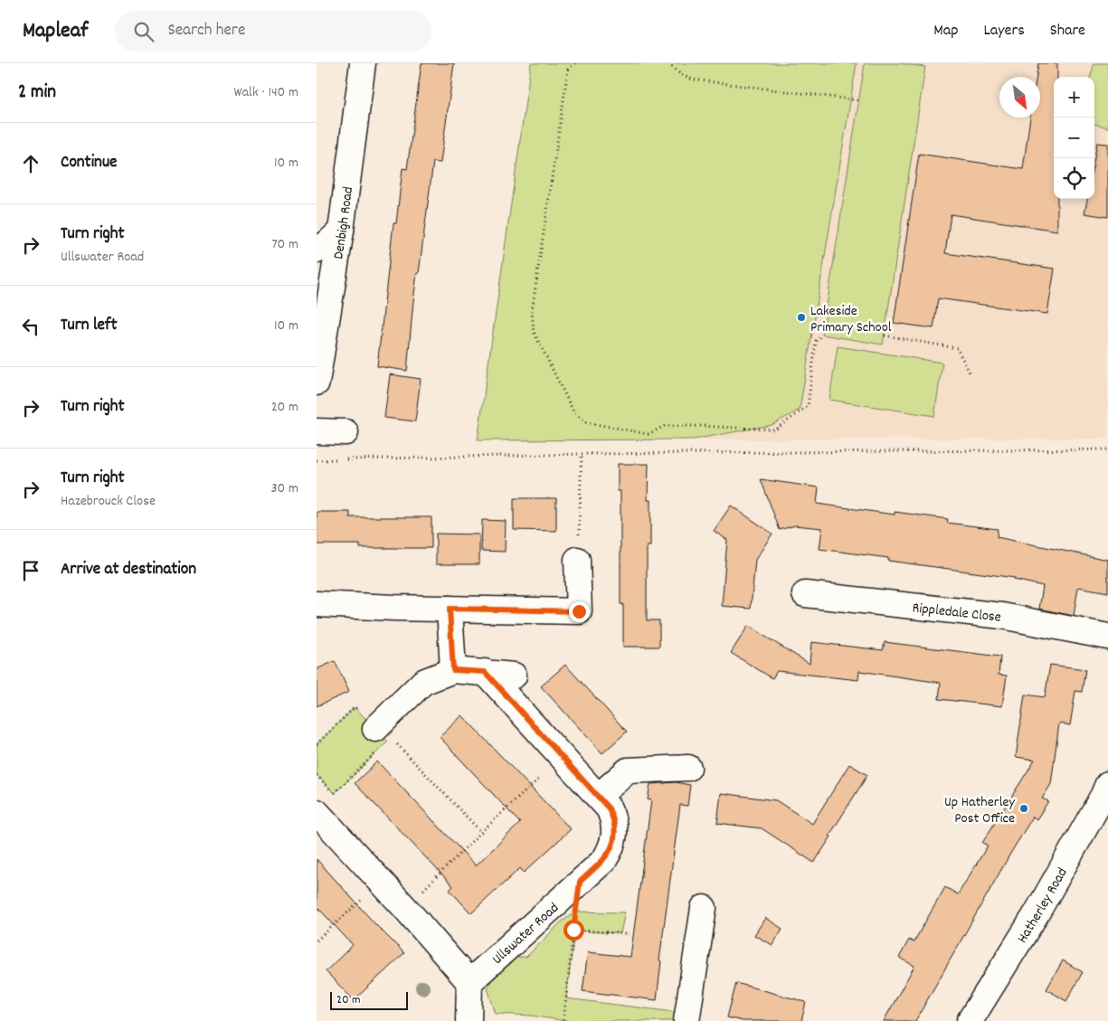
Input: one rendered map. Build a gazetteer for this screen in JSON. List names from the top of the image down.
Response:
{
  "streets": {
    "street": [
      "Denbigh Road",
      "Rippledale Close",
      "Hatherley Road",
      "Ullswater Road"
    ]
  },
  "places": ["Lakeside Primary School", "Up Hatherley Post Office"],
  "scale_bar": "20 m",
  "north": "bottom right",
  "page": {
    "header": "Mapleaf",
    "search": "Search here",
    "nav": ["Map", "Layers", "Share"],
    "heading": ["2 min", "Walk · 140 m"],
    "map_buttons": ["+", "−"],
    "list": [
      ["Continue", "10 m"],
      ["Turn right", "Ullswater Road", "70 m"],
      ["Turn left", "10 m"],
      ["Turn right", "20 m"],
      ["Turn right", "Hazebrouck Close", "30 m"],
      "Arrive at destination"
    ],
    "scale": "20 m"
  }
}
